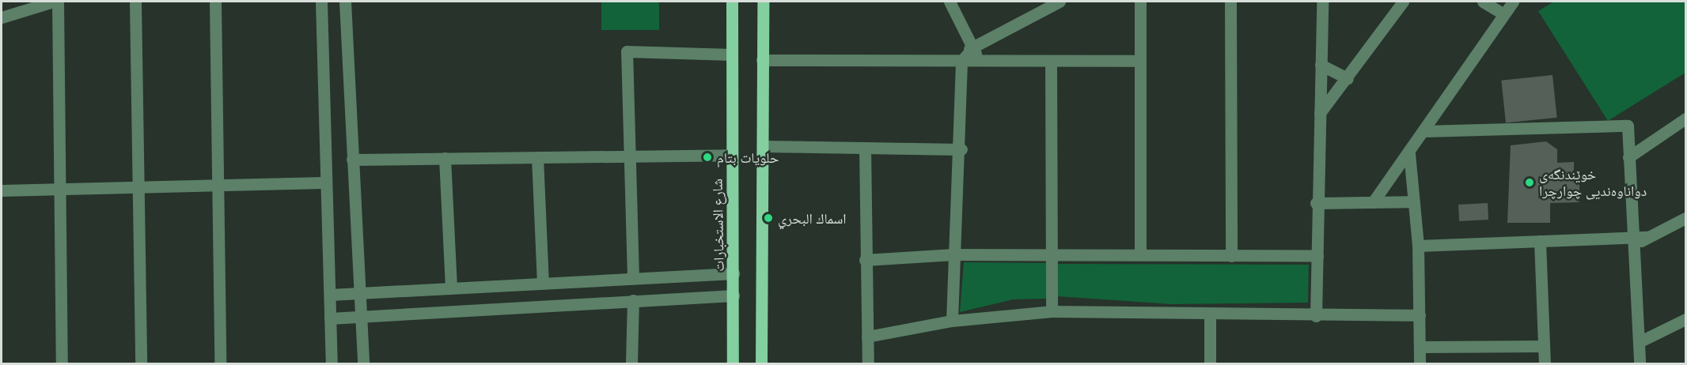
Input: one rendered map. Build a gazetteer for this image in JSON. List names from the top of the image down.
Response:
{
  "streets": {
    "main road": ["شارع الاستخبارات"]
  },
  "places": ["حلويات بتام", "خوێندنگەی دواناوەندیی چوارچرا", "اسماك البحري"]
}
